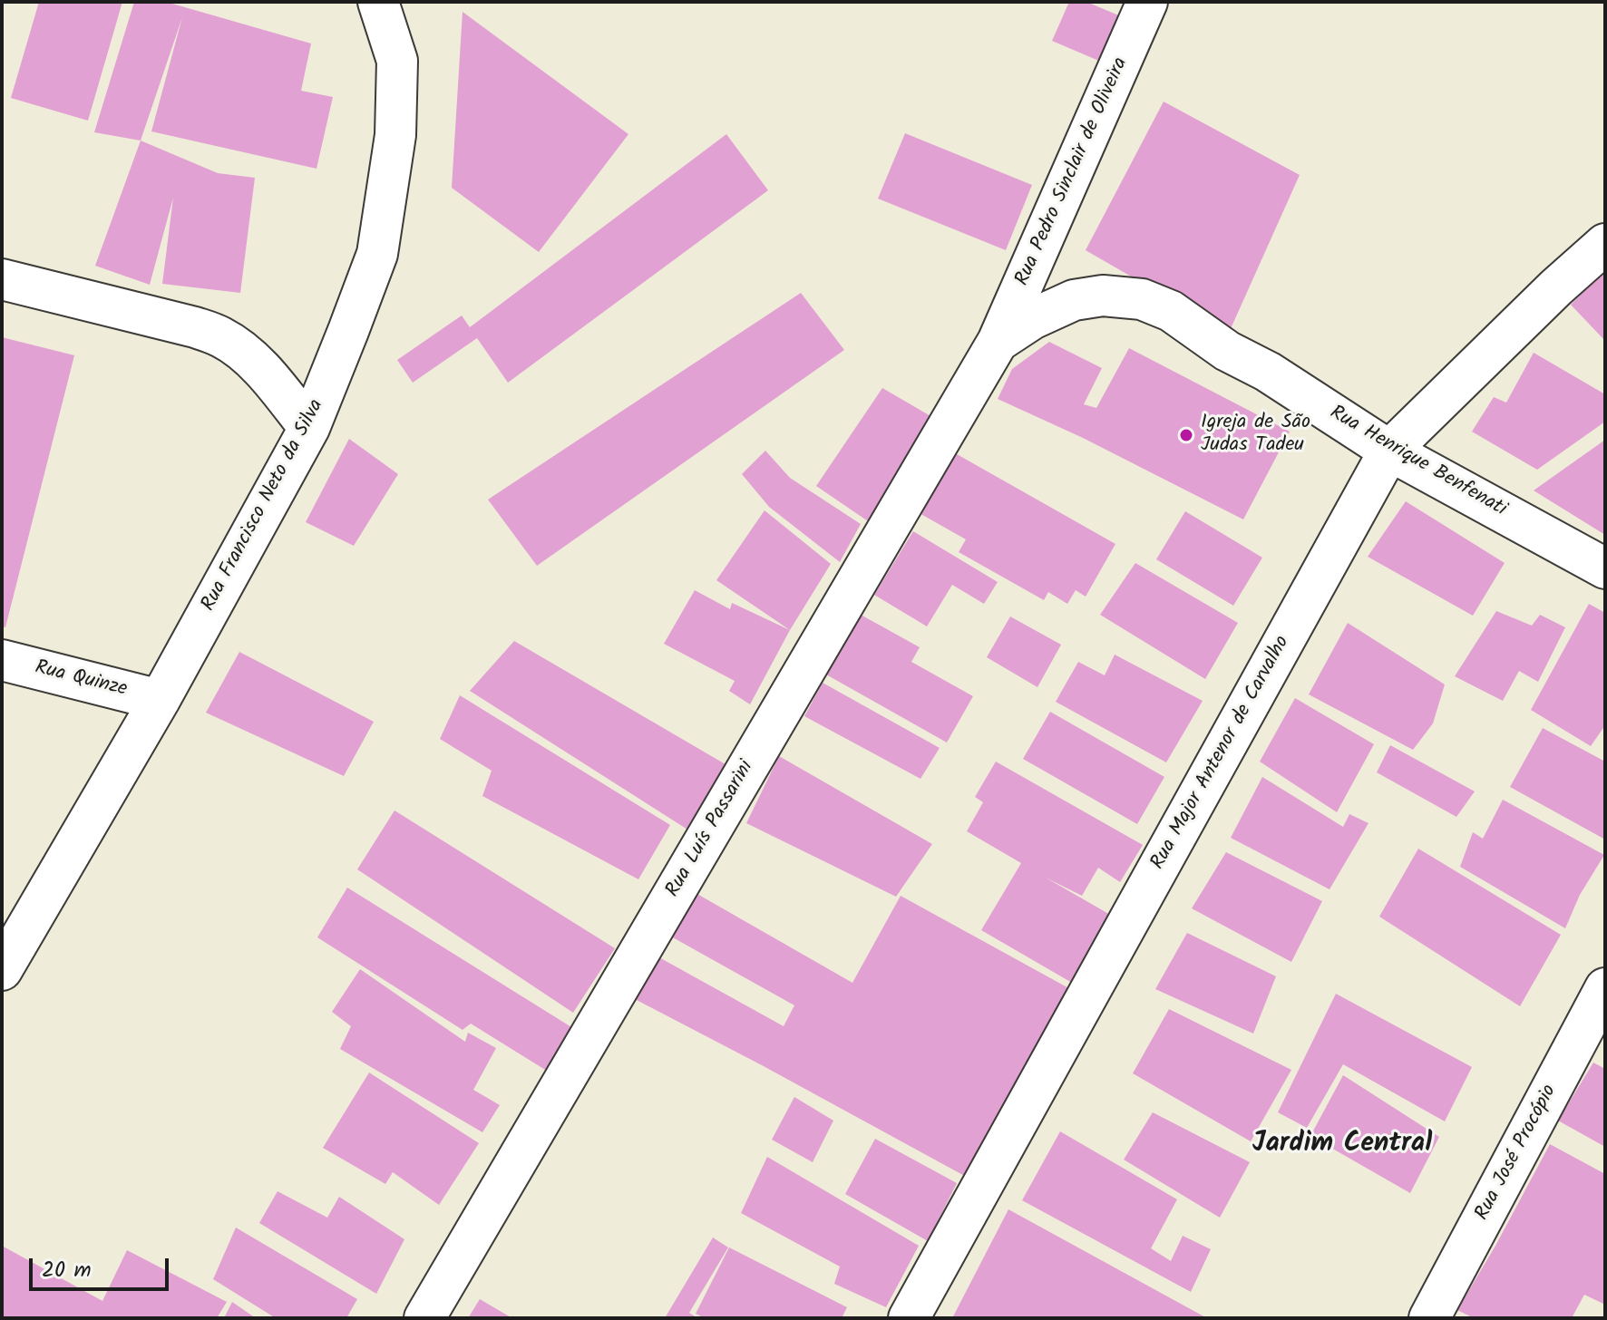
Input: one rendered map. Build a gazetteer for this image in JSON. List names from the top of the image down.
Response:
{
  "streets": {
    "street": [
      "Rua Pedro Sinclair de Oliveira",
      "Rua Henrique Benfenati",
      "Rua Francisco Neto da Silva",
      "Rua Quinze",
      "Rua Major Antenor de Carvalho",
      "Rua Luís Passarini",
      "Rua José Procópio"
    ]
  },
  "crossings": [
    ["Rua Pedro Sinclair de Oliveira", "Rua Henrique Benfenati"],
    ["Rua Pedro Sinclair de Oliveira", "Rua Luís Passarini"],
    ["Rua Henrique Benfenati", "Rua Major Antenor de Carvalho"],
    ["Rua Henrique Benfenati", "Rua Luís Passarini"],
    ["Rua Francisco Neto da Silva", "Rua Quinze"]
  ],
  "districts": ["Jardim Central"],
  "places": ["Igreja de São Judas Tadeu"],
  "scale_bar": "20 m"
}
